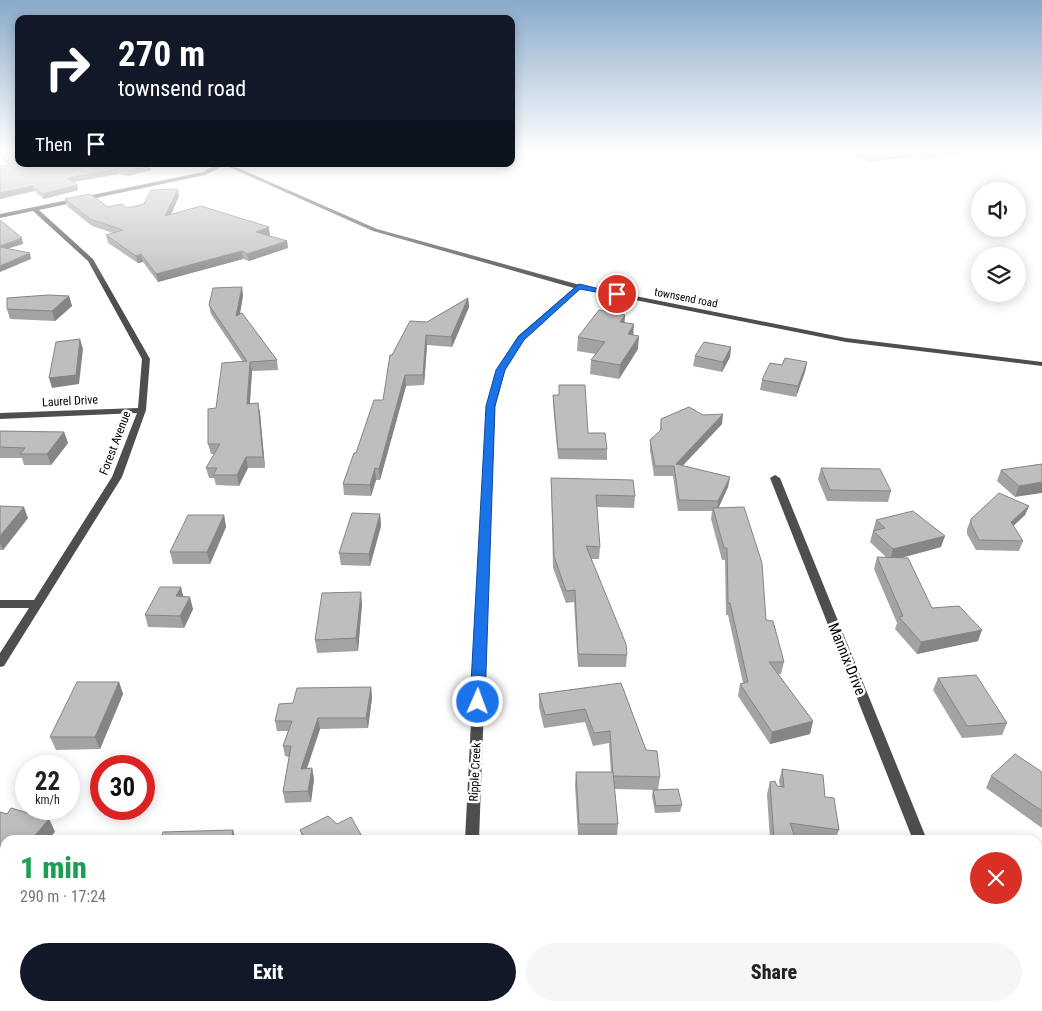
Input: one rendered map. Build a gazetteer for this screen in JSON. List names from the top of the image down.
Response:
{
  "streets": {
    "street": [
      "townsend road",
      "Laurel Drive",
      "Forest Avenue",
      "Mannix Drive",
      "Ripple Creek"
    ]
  },
  "crossings": [
    ["townsend road", "Ripple Creek"],
    ["Laurel Drive", "Forest Avenue"]
  ],
  "page": {
    "turn": ["270 m", "townsend road"],
    "then": "Then",
    "speed": "22 km/h",
    "limit": "30",
    "heading": ["1 min", "290 m · 17:24"],
    "buttons": ["Exit", "Share"]
  }
}
